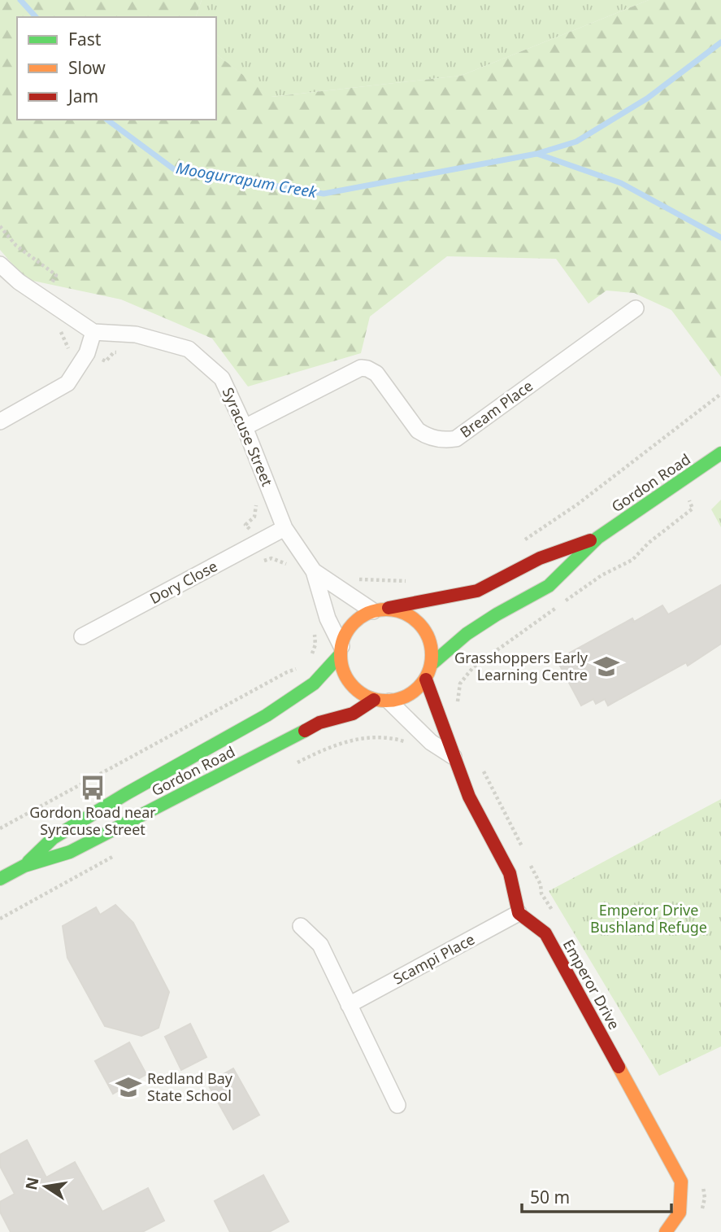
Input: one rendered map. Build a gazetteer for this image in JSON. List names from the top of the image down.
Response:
{
  "streets": {
    "street": [
      "Bream Place",
      "Syracuse Street",
      "Gordon Road",
      "Dory Close",
      "Scampi Place",
      "Emperor Drive"
    ]
  },
  "crossings": [
    ["Bream Place", "Syracuse Street"],
    ["Syracuse Street", "Dory Close"],
    ["Scampi Place", "Emperor Drive"]
  ],
  "water": ["Moogurrapum Creek"],
  "parks": ["Emperor Drive Bushland Refuge"],
  "places": {
    "school or university": ["Grasshoppers Early Learning Centre", "Redland Bay State School"],
    "bus stop": ["Gordon Road near Syracuse Street"]
  },
  "legend": ["Fast", "Slow", "Jam"],
  "scale_bar": "50 m",
  "north": "left"
}
